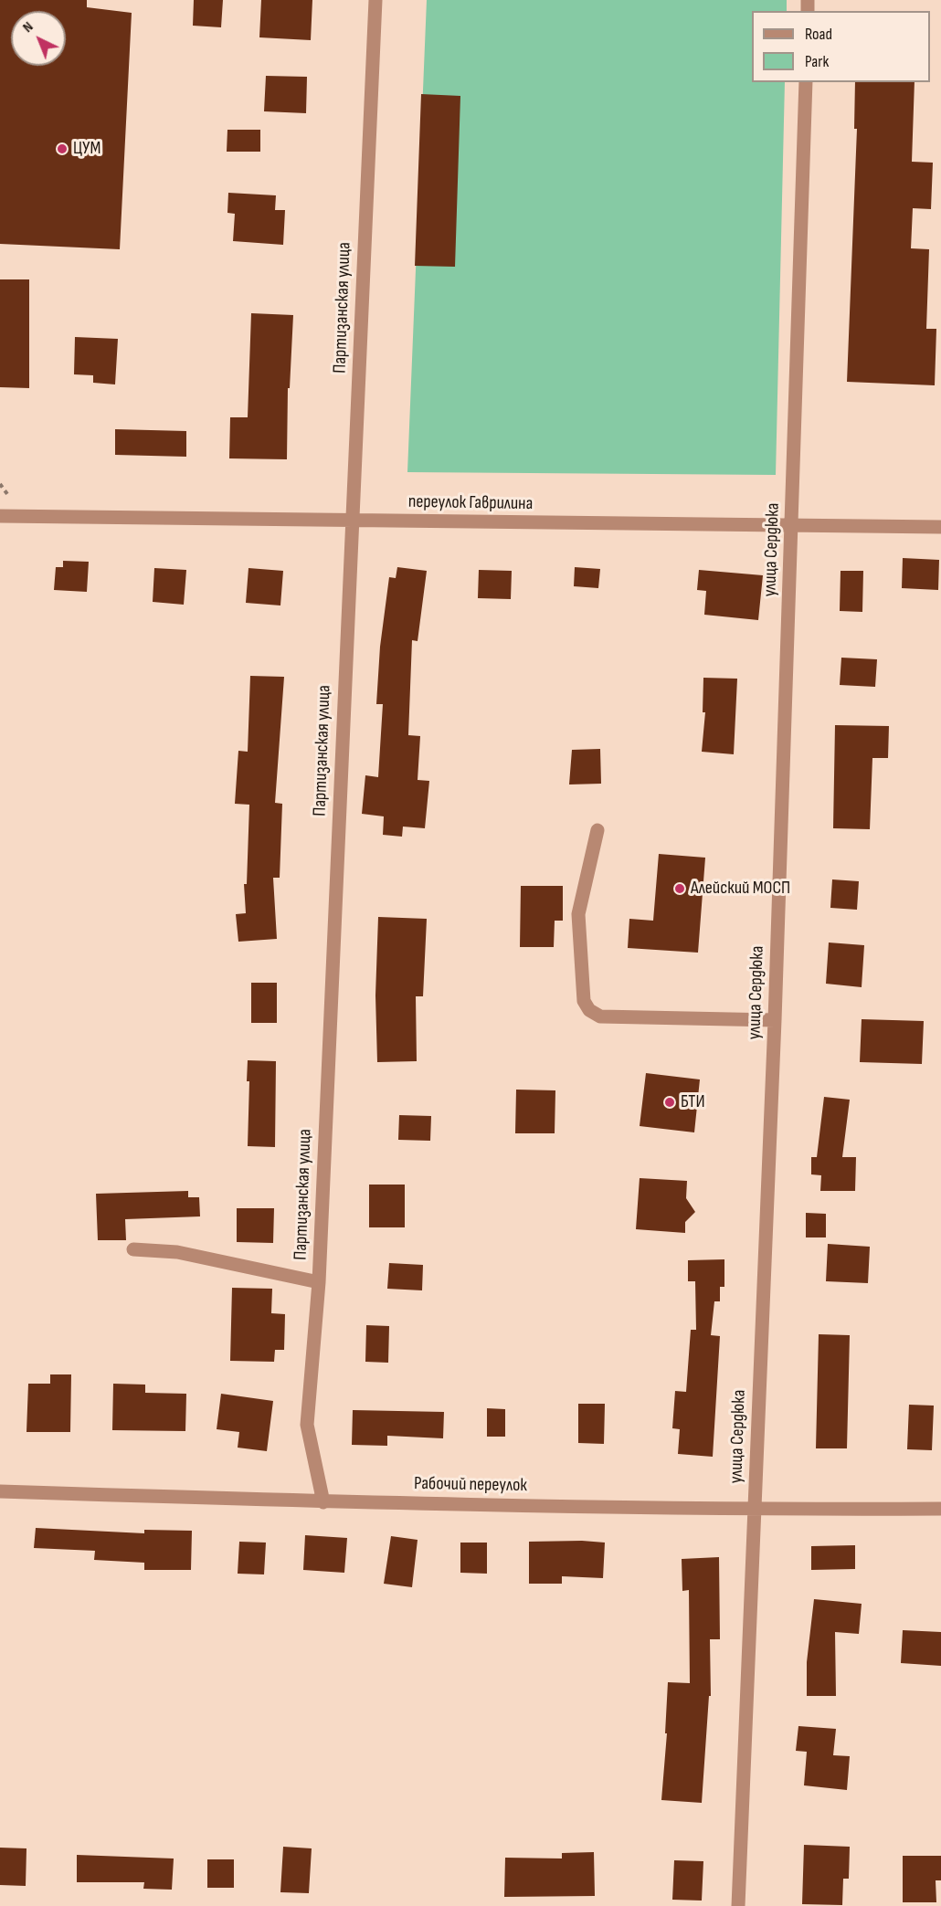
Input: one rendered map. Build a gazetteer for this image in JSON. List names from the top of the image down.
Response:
{
  "streets": {
    "street": [
      "Партизанская улица",
      "переулок Гаврилина",
      "улица Сердюка",
      "Рабочий переулок"
    ]
  },
  "crossings": [
    ["Партизанская улица", "переулок Гаврилина"],
    ["Партизанская улица", "Рабочий переулок"],
    ["переулок Гаврилина", "улица Сердюка"],
    ["улица Сердюка", "Рабочий переулок"]
  ],
  "places": ["ЦУМ", "Алейский МОСП", "БТИ"],
  "legend": ["Road", "Park"],
  "north": "top left"
}
